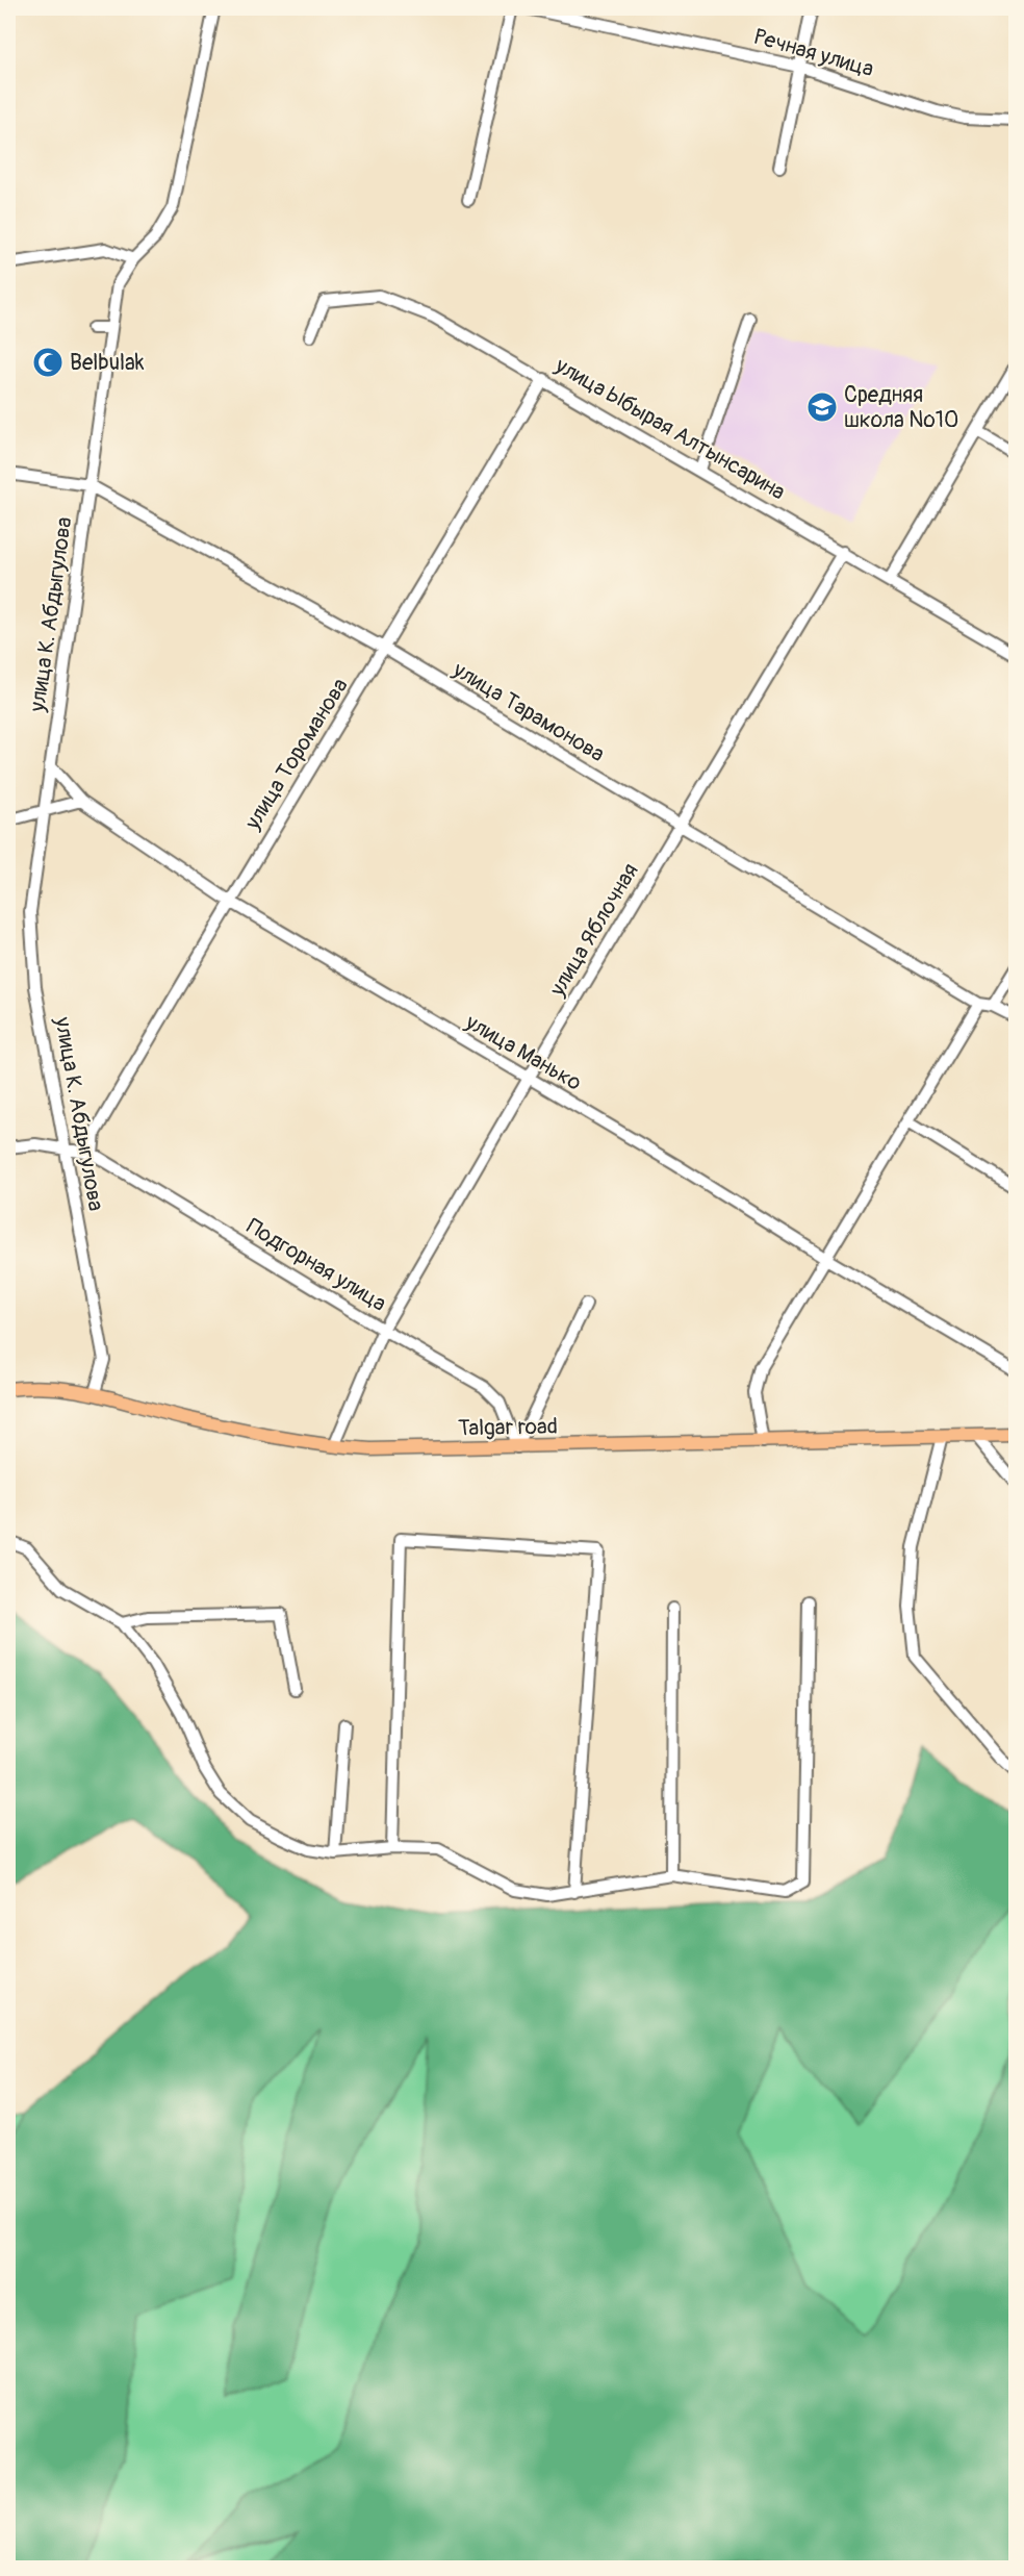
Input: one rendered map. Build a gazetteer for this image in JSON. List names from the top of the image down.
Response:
{
  "streets": {
    "main road": ["Talgar road"],
    "street": [
      "Речная улица",
      "улица Ыбырая Алтынсарина",
      "улица К. Абдыгулова",
      "улица Тарамонова",
      "улица Тороманова",
      "улица Яблочная",
      "улица Манько",
      "Подгорная улица"
    ]
  },
  "crossings": [
    ["улица Ыбырая Алтынсарина", "улица Тороманова"],
    ["улица Ыбырая Алтынсарина", "улица Яблочная"],
    ["улица К. Абдыгулова", "улица Тарамонова"],
    ["улица К. Абдыгулова", "улица Манько"],
    ["улица К. Абдыгулова", "Подгорная улица"],
    ["улица К. Абдыгулова", "Talgar road"],
    ["улица Тарамонова", "улица Тороманова"],
    ["улица Тарамонова", "улица Яблочная"],
    ["улица Тороманова", "улица Манько"],
    ["улица Тороманова", "Подгорная улица"],
    ["улица Яблочная", "улица Манько"],
    ["улица Яблочная", "Подгорная улица"],
    ["улица Яблочная", "Talgar road"],
    ["Подгорная улица", "Talgar road"]
  ],
  "places": {
    "mosque": ["Belbulak"],
    "school or university": ["Средняя школа №10"]
  }
}
